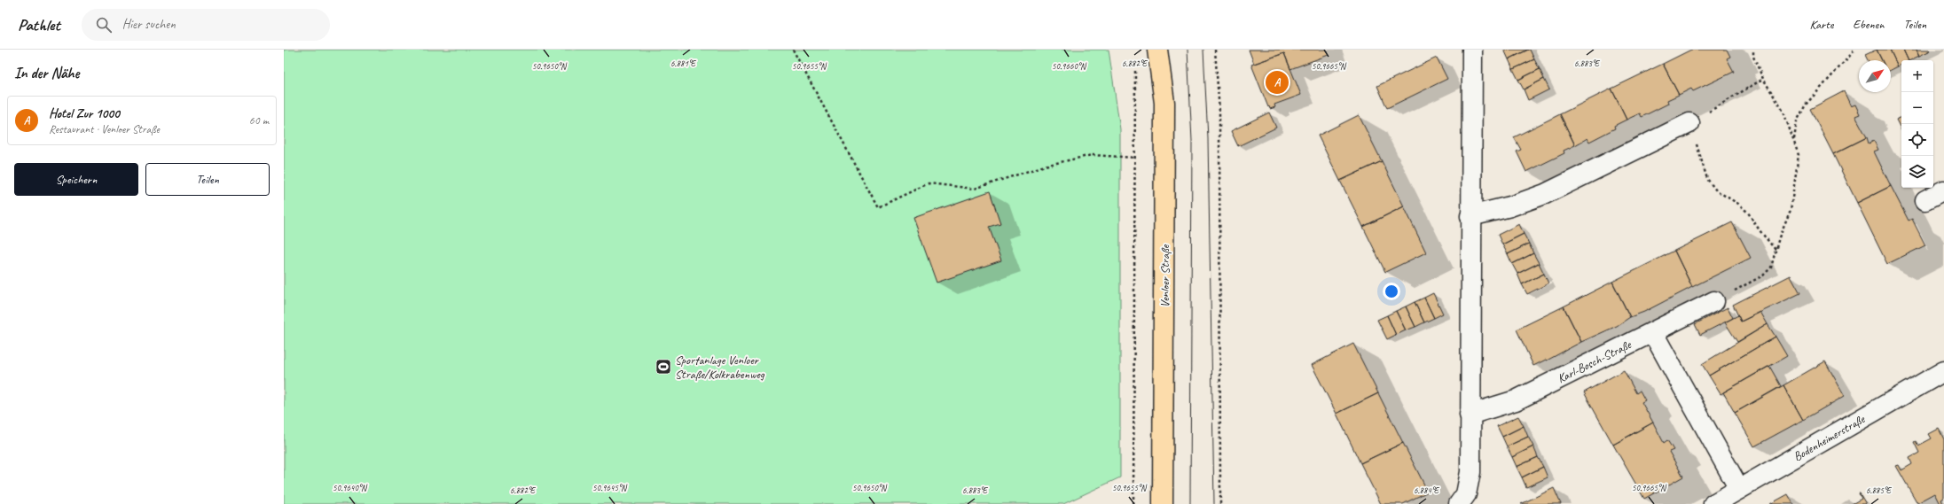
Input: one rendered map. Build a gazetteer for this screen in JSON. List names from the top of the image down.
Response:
{
  "streets": {
    "main road": ["Venloer Straße"],
    "street": ["Karl-Bosch-Straße", "Bodenheimerstraße"]
  },
  "places": {
    "sports": ["Sportanlage Venloer Straße/Kolkrabenweg"]
  },
  "north": "top right",
  "page": {
    "header": "Pathlet",
    "search": "Hier suchen",
    "nav": ["Karte", "Ebenen", "Teilen"],
    "heading": "In der Nähe",
    "map_buttons": ["+", "−"],
    "pins": "A",
    "list": [
      {
        "mark": "A",
        "name": "Hotel Zur 1000",
        "note": "Restaurant · Venloer Straße",
        "value": "60 m"
      }
    ],
    "buttons": ["Speichern", "Teilen"]
  },
  "coordinates": [
    "6.881°E",
    "6.882°E",
    "6.883°E",
    "50.9650°N",
    "50.9655°N",
    "50.9660°N",
    "50.9665°N",
    "50.9640°N",
    "50.9645°N",
    "6.884°E",
    "6.885°E"
  ]
}
